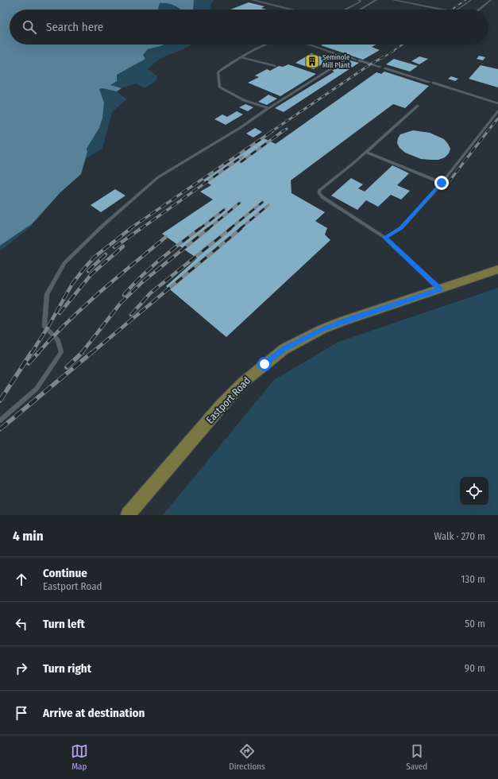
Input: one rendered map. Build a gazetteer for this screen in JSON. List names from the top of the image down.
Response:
{
  "streets": {
    "main road": ["Eastport Road"]
  },
  "places": {
    "building": ["Seminole Mill Plant"]
  },
  "page": {
    "search": "Search here",
    "heading": ["4 min", "Walk · 270 m"],
    "list": [
      ["Continue", "Eastport Road", "130 m"],
      ["Turn left", "50 m"],
      ["Turn right", "90 m"],
      "Arrive at destination"
    ],
    "nav": ["Map", "Directions", "Saved"]
  }
}
